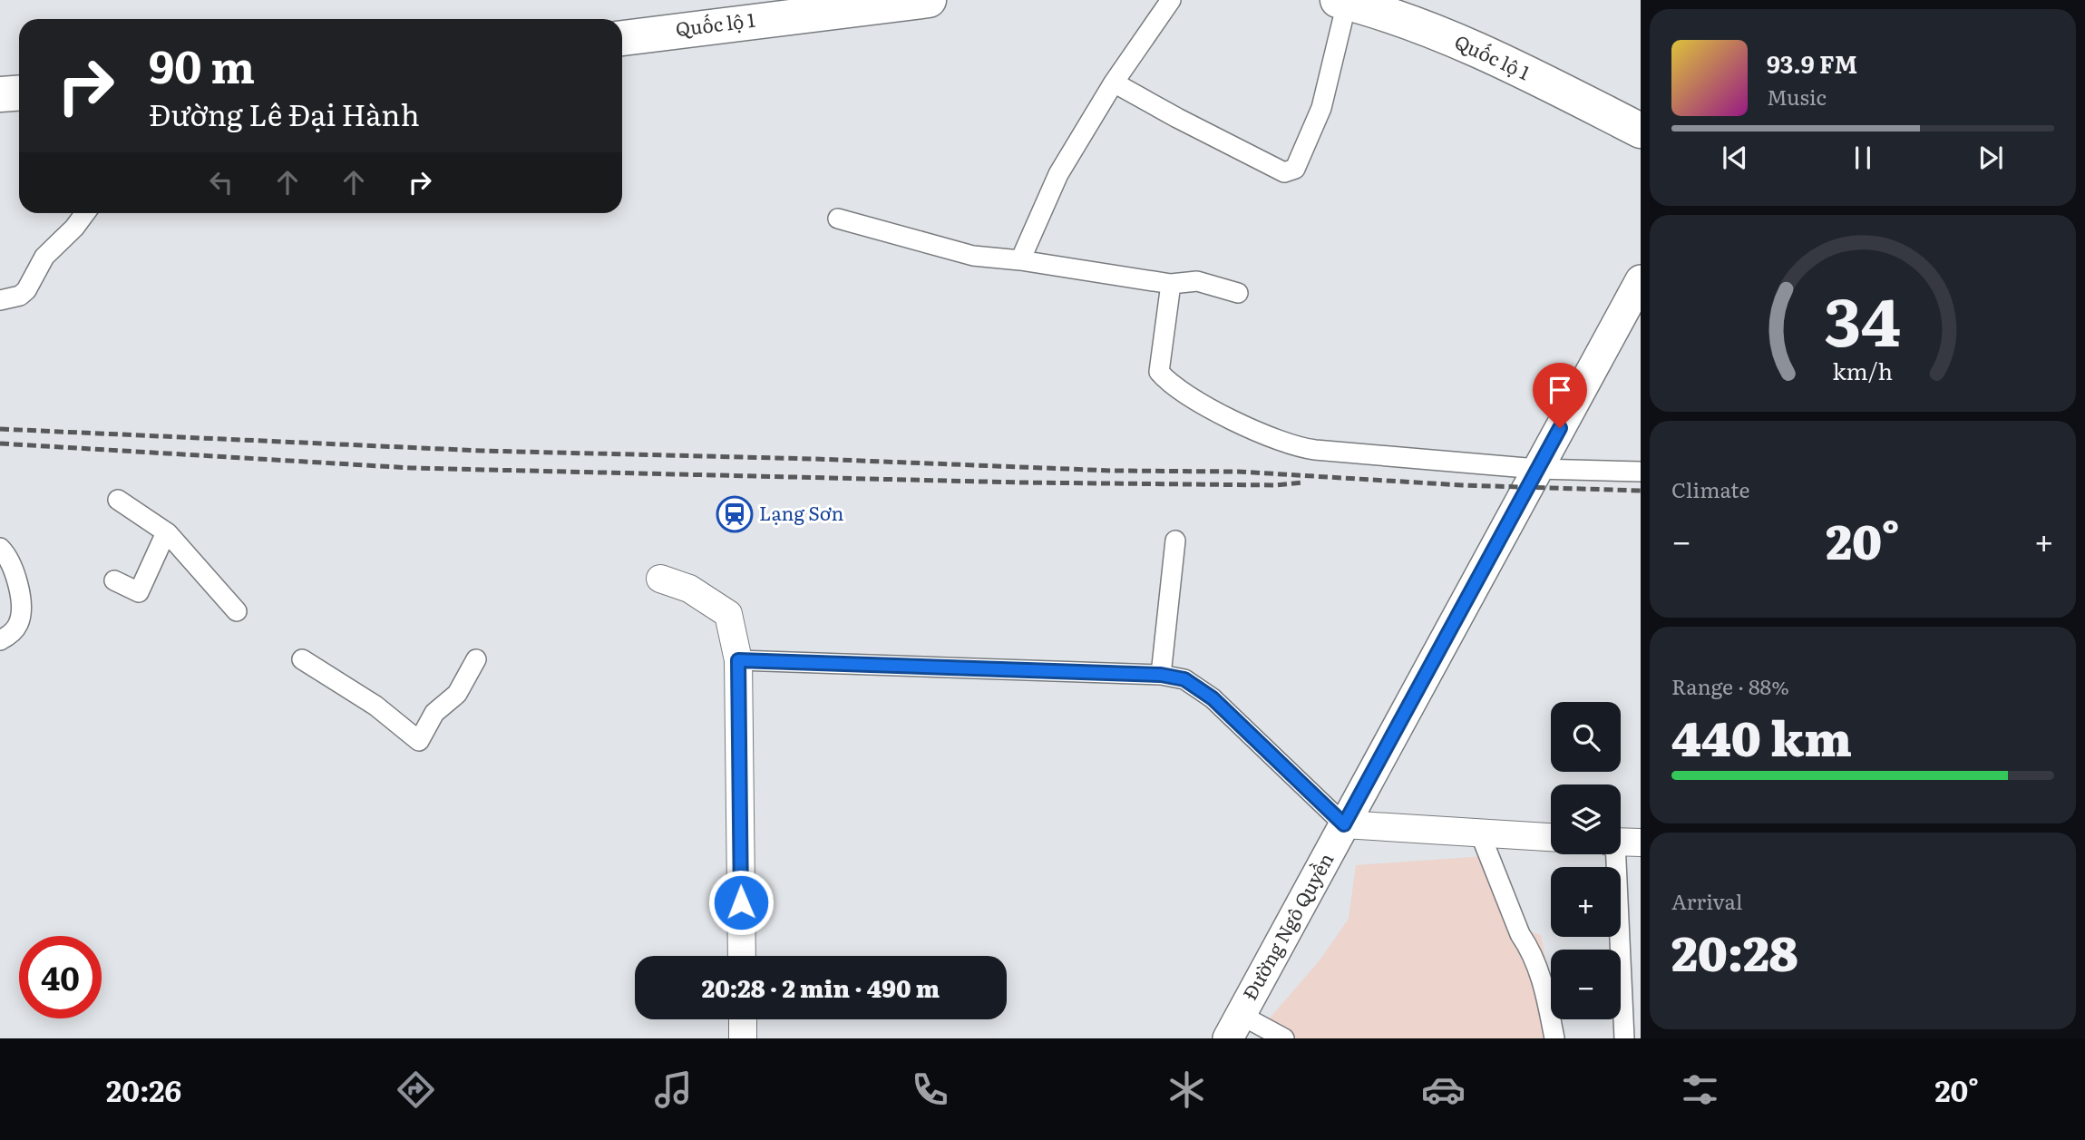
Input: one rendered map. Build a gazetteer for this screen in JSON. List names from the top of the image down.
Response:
{
  "streets": {
    "highway": ["Quốc lộ 1"],
    "main road": ["Đường Ngô Quyền"]
  },
  "places": {
    "station": ["Lạng Sơn"]
  },
  "page": {
    "turn": ["90 m", "Đường Lê Đại Hành"],
    "song": ["93.9 FM", "Music"],
    "tile": [
      "Climate",
      ["Range · 88%", "440 km"],
      ["Arrival", "20:28"]
    ],
    "heat": ["−", "20°", "+"],
    "map_buttons": ["+", "−"],
    "limit": "40",
    "trip": "20:28 · 2 min · 490 m",
    "tabs": ["20:26", "20°"],
    "gauge": ["34", "km/h"]
  }
}
